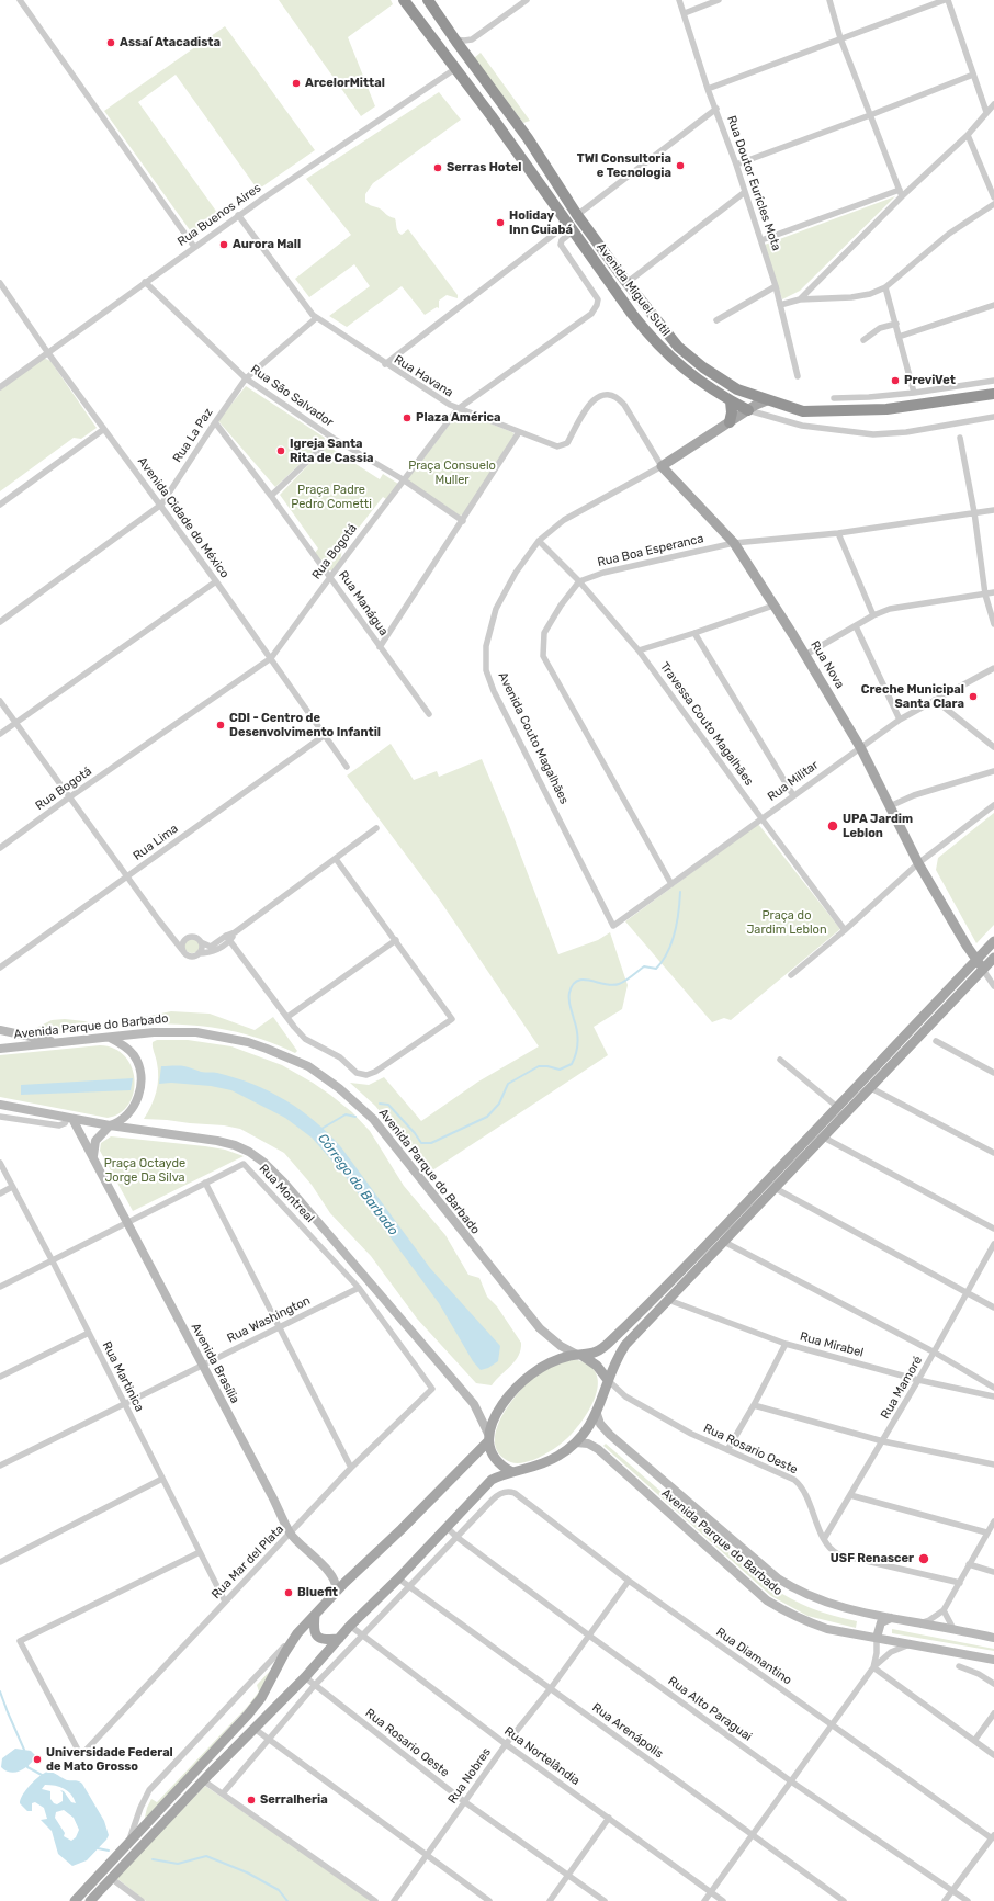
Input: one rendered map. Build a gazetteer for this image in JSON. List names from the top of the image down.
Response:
{
  "streets": {
    "highway": ["Avenida Miguel Sutil"],
    "main road": [
      "Rua Nova",
      "Avenida Couto Magalhães",
      "Avenida Parque do Barbado",
      "Avenida Brasília"
    ],
    "street": [
      "Rua Doutor Eurícles Mota",
      "Rua Buenos Aires",
      "Rua Havana",
      "Rua São Salvador",
      "Rua La Paz",
      "Avenida Cidade do México",
      "Rua Boa Esperanca",
      "Rua Bogotá",
      "Rua Manágua",
      "Travessa Couto Magalhães",
      "Rua Militar",
      "Rua Lima",
      "Rua Montreal",
      "Rua Washington",
      "Rua Mirabel",
      "Rua Martinica",
      "Rua Mamoré",
      "Rua Rosario Oeste",
      "Rua Mar del Plata",
      "Rua Diamantino",
      "Rua Alto Paraguai",
      "Rua Arenápolis",
      "Rua Nortelândia",
      "Rua Nobres"
    ]
  },
  "crossings": [
    ["Rua Buenos Aires", "Avenida Miguel Sutil"],
    ["Rua Buenos Aires", "Rua Havana"],
    ["Rua Buenos Aires", "Rua São Salvador"],
    ["Rua Buenos Aires", "Avenida Cidade do México"],
    ["Avenida Miguel Sutil", "Rua Bogotá"],
    ["Avenida Miguel Sutil", "Avenida Couto Magalhães"],
    ["Rua Havana", "Rua La Paz"],
    ["Rua Havana", "Rua Bogotá"],
    ["Rua Havana", "Rua Nova"],
    ["Rua São Salvador", "Rua La Paz"],
    ["Rua São Salvador", "Rua Bogotá"],
    ["Rua La Paz", "Avenida Cidade do México"],
    ["Rua La Paz", "Rua Manágua"],
    ["Avenida Cidade do México", "Rua Bogotá"],
    ["Avenida Cidade do México", "Rua Lima"],
    ["Rua Boa Esperanca", "Rua Nova"],
    ["Rua Boa Esperanca", "Travessa Couto Magalhães"],
    ["Rua Bogotá", "Rua Manágua"],
    ["Rua Nova", "Avenida Couto Magalhães"],
    ["Rua Nova", "Rua Militar"],
    ["Travessa Couto Magalhães", "Avenida Couto Magalhães"],
    ["Travessa Couto Magalhães", "Rua Militar"],
    ["Avenida Couto Magalhães", "Rua Militar"],
    ["Avenida Parque do Barbado", "Rua Rosario Oeste"],
    ["Rua Montreal", "Rua Washington"],
    ["Rua Montreal", "Avenida Brasília"],
    ["Rua Montreal", "Rua Martinica"],
    ["Rua Montreal", "Rua Mar del Plata"],
    ["Rua Washington", "Avenida Brasília"],
    ["Rua Washington", "Rua Martinica"],
    ["Rua Mirabel", "Rua Mamoré"],
    ["Avenida Brasília", "Rua Mar del Plata"],
    ["Rua Martinica", "Rua Mar del Plata"],
    ["Rua Mamoré", "Rua Rosario Oeste"],
    ["Rua Rosario Oeste", "Rua Nobres"],
    ["Rua Diamantino", "Rua Alto Paraguai"],
    ["Rua Diamantino", "Rua Nobres"],
    ["Rua Alto Paraguai", "Rua Nobres"],
    ["Rua Arenápolis", "Rua Nobres"],
    ["Rua Nortelândia", "Rua Nobres"]
  ],
  "water": ["Córrego do Barbado"],
  "parks": [
    "Praça Consuelo Muller",
    "Praça Padre Pedro Cometti",
    "Praça do Jardim Leblon",
    "Praça Octayde Jorge Da Silva"
  ],
  "places": [
    "Assaí Atacadista",
    "ArcelorMittal",
    "TWI Consultoria e Tecnologia",
    "Serras Hotel",
    "Holiday Inn Cuiabá",
    "Aurora Mall",
    "PreviVet",
    "Plaza América",
    "Igreja Santa Rita de Cassia",
    "Creche Municipal Santa Clara",
    "CDI - Centro de Desenvolvimento Infantil",
    "UPA Jardim Leblon",
    "USF Renascer",
    "Bluefit",
    "Universidade Federal de Mato Grosso",
    "Serralheria"
  ]
}
